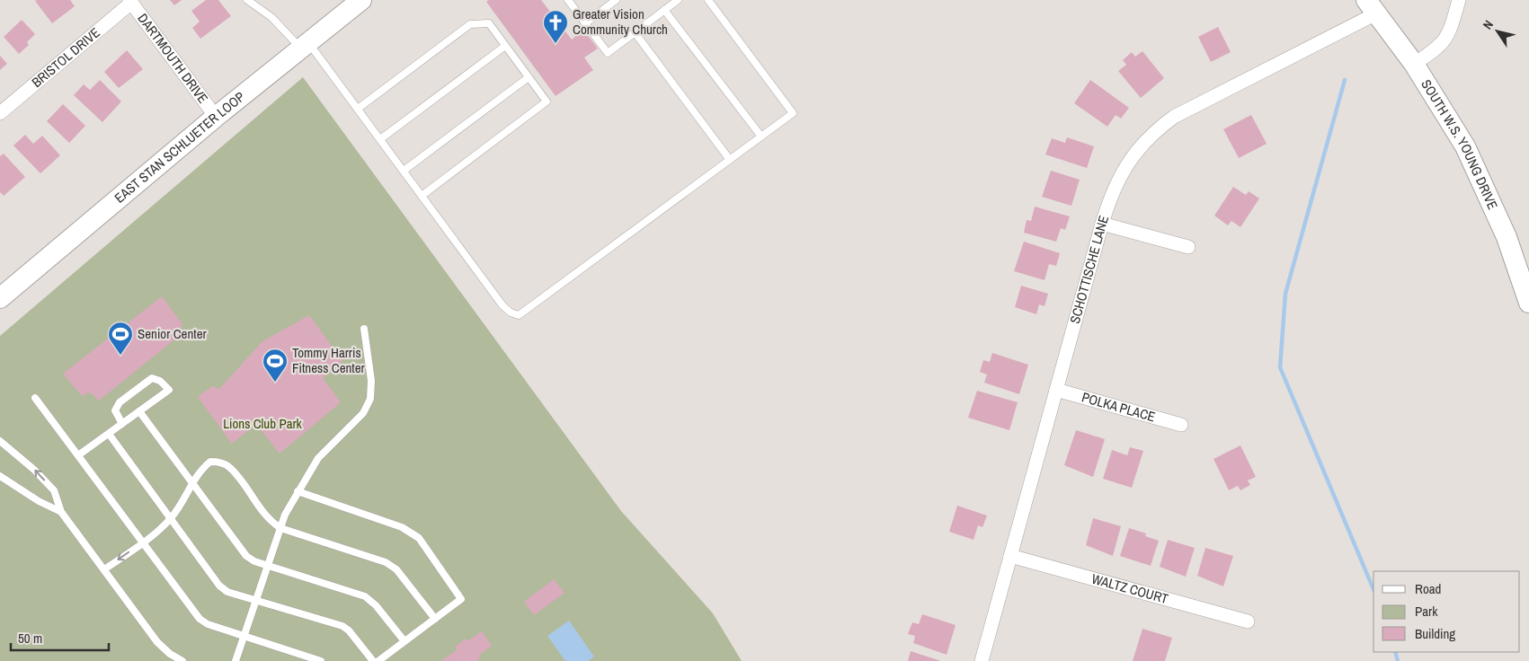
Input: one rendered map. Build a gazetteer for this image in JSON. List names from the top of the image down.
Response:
{
  "streets": {
    "main road": ["SOUTH W.S. YOUNG DRIVE", "EAST STAN SCHLUETER LOOP"],
    "street": [
      "BRISTOL DRIVE",
      "DARTMOUTH DRIVE",
      "SCHOTTISCHE LANE",
      "POLKA PLACE",
      "WALTZ COURT"
    ]
  },
  "crossings": [
    ["BRISTOL DRIVE", "DARTMOUTH DRIVE"],
    ["DARTMOUTH DRIVE", "EAST STAN SCHLUETER LOOP"],
    ["SOUTH W.S. YOUNG DRIVE", "SCHOTTISCHE LANE"],
    ["SCHOTTISCHE LANE", "POLKA PLACE"],
    ["SCHOTTISCHE LANE", "WALTZ COURT"]
  ],
  "parks": ["Lions Club Park"],
  "places": {
    "church": ["Greater Vision Community Church"],
    "sports": ["Senior Center", "Tommy Harris Fitness Center"]
  },
  "legend": ["Road", "Park", "Building"],
  "scale_bar": "50 m",
  "north": "top left"
}
